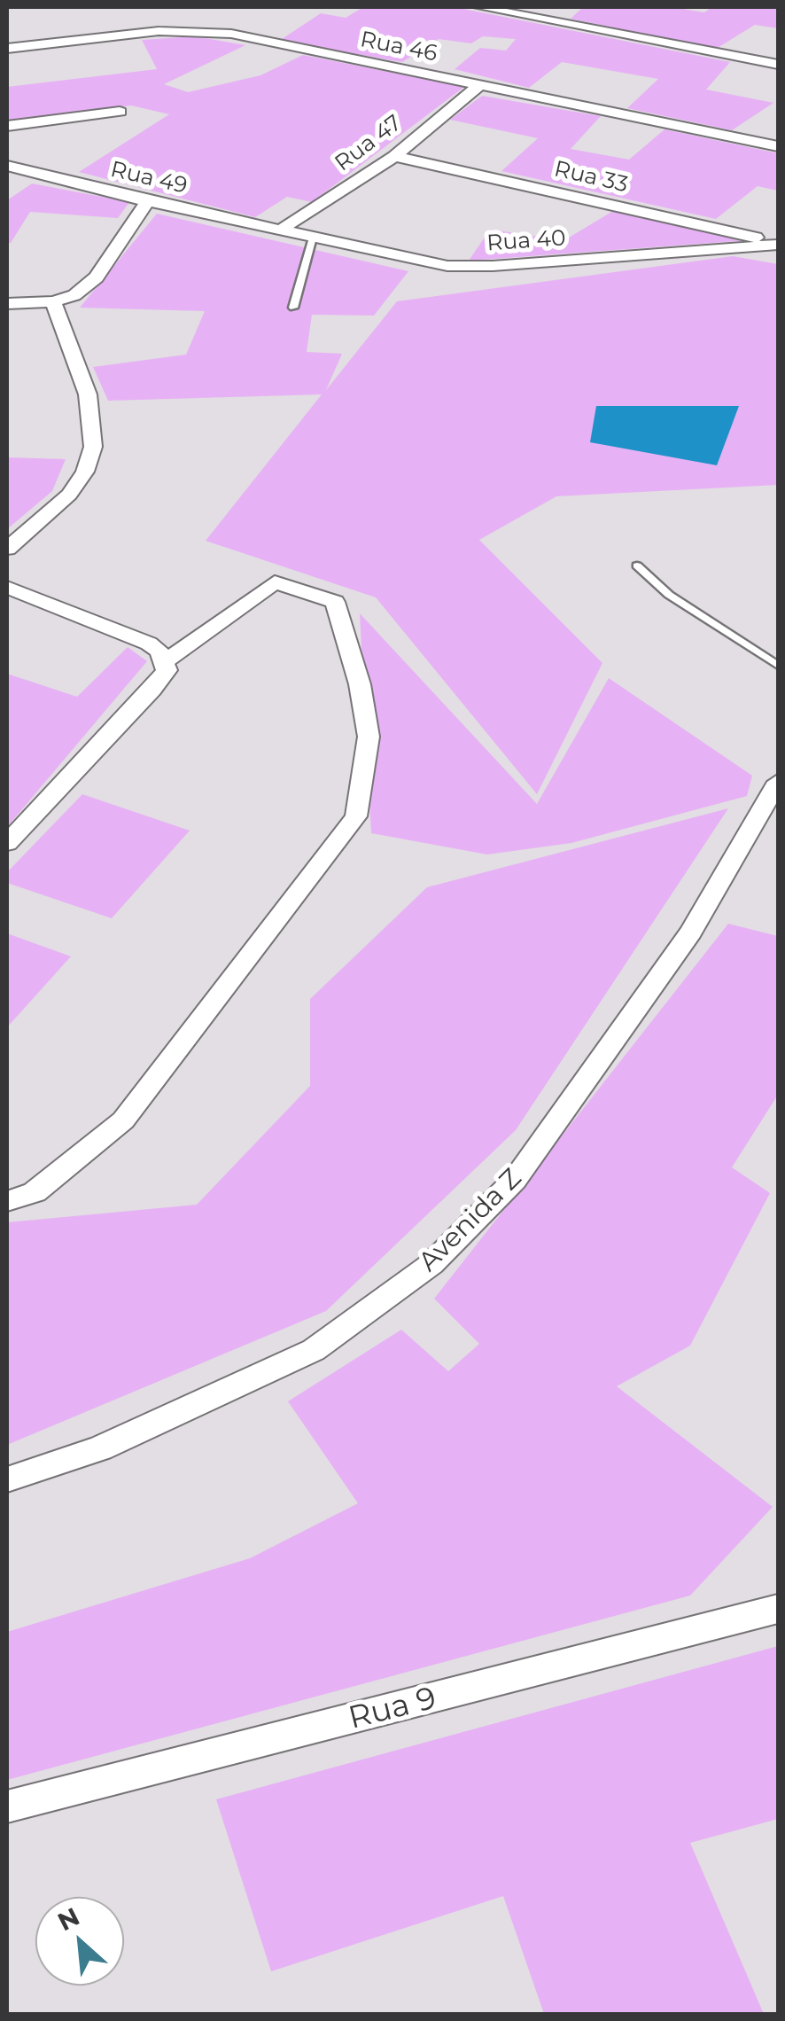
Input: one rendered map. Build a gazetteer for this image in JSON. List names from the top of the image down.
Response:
{
  "streets": {
    "street": [
      "Rua 46",
      "Rua 47",
      "Rua 33",
      "Rua 49",
      "Rua 40",
      "Avenida Z",
      "Rua 9"
    ]
  },
  "crossings": [
    ["Rua 46", "Rua 47"],
    ["Rua 47", "Rua 33"],
    ["Rua 47", "Rua 49"],
    ["Rua 47", "Rua 40"],
    ["Rua 33", "Rua 40"],
    ["Rua 49", "Rua 40"]
  ],
  "north": "top left"
}
